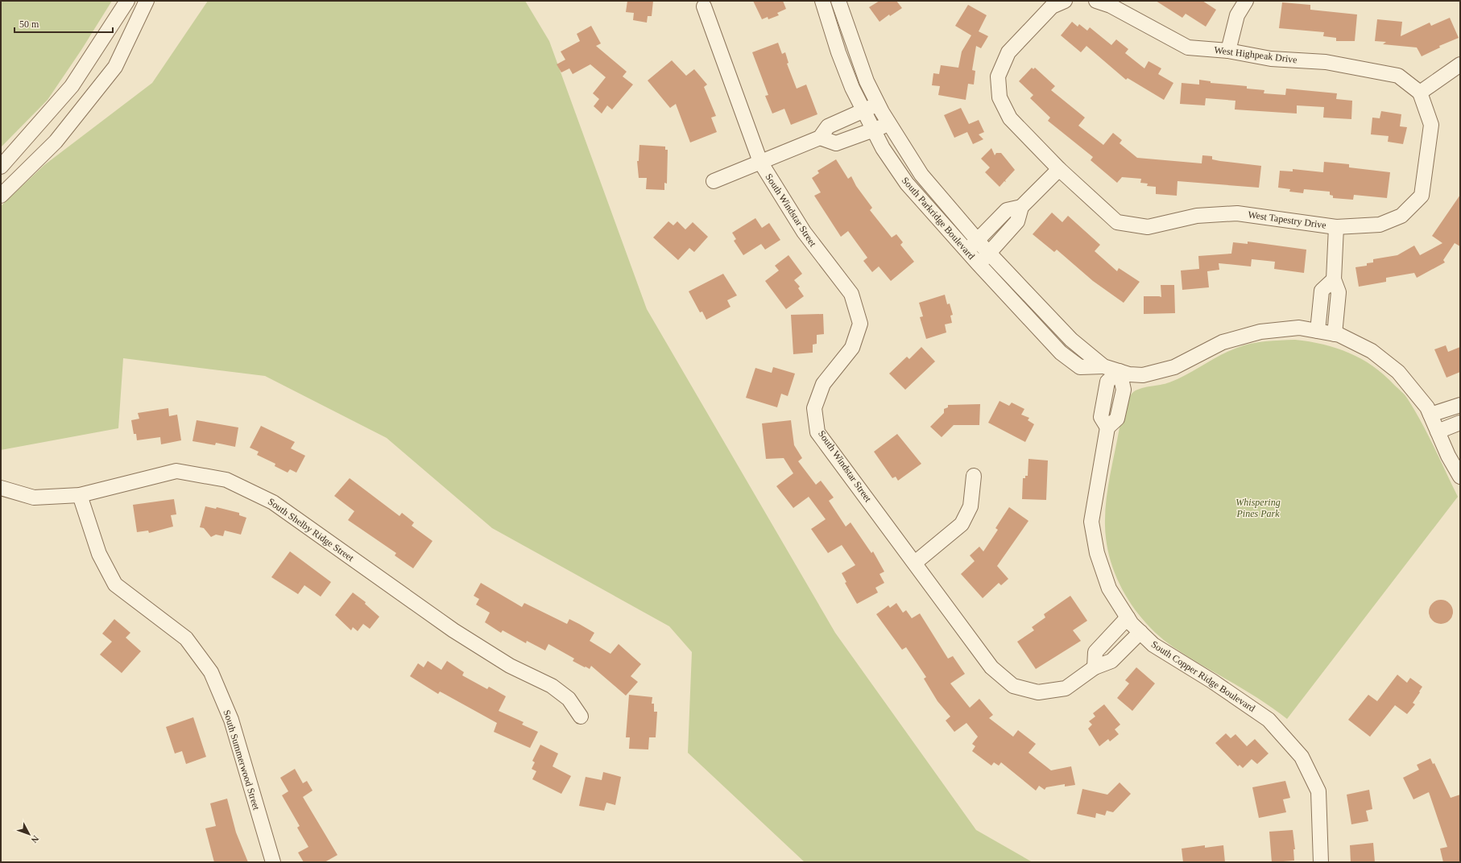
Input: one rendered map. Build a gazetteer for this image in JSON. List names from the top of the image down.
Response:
{
  "streets": {
    "street": [
      "West Highpeak Drive",
      "South Windstar Street",
      "South Parkridge Boulevard",
      "West Tapestry Drive",
      "South Shelby Ridge Street",
      "South Copper Ridge Boulevard",
      "South Summerwood Street"
    ]
  },
  "crossings": [
    ["West Highpeak Drive", "West Tapestry Drive"],
    ["South Windstar Street", "South Copper Ridge Boulevard"],
    ["South Parkridge Boulevard", "South Copper Ridge Boulevard"],
    ["South Shelby Ridge Street", "South Summerwood Street"]
  ],
  "parks": ["Whispering Pines Park"],
  "scale_bar": "50 m",
  "north": "bottom right"
}
